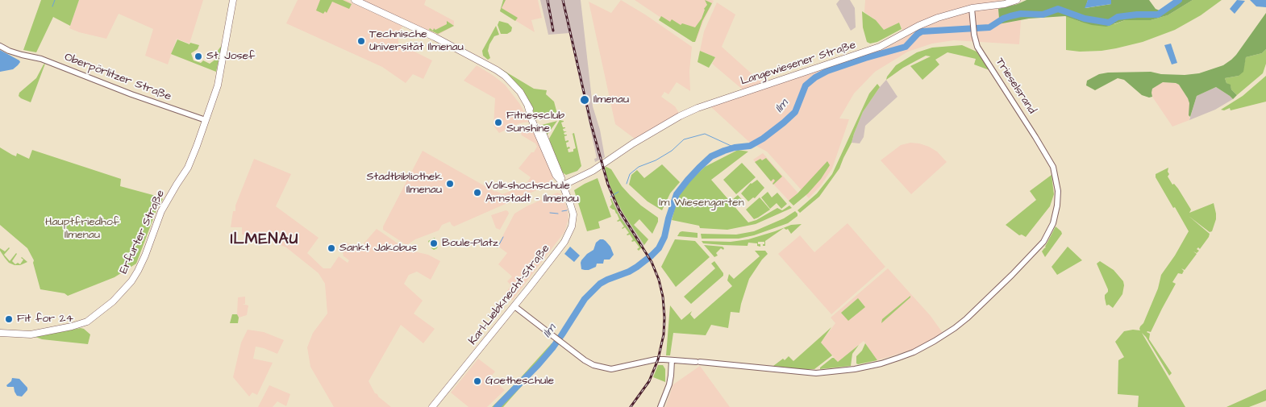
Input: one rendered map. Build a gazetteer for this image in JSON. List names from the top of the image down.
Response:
{
  "streets": {
    "main road": ["Langewiesener Straße", "Erfurter Straße", "Karl-Liebknecht-Straße"],
    "street": ["Oberpörlitzer Straße", "Trieselsrand"]
  },
  "crossings": [
    ["Langewiesener Straße", "Trieselsrand"],
    ["Langewiesener Straße", "Karl-Liebknecht-Straße"],
    ["Oberpörlitzer Straße", "Erfurter Straße"],
    ["Trieselsrand", "Karl-Liebknecht-Straße"]
  ],
  "districts": ["ILMENAU"],
  "water": ["Ilm"],
  "parks": ["Im Wiesengarten", "Hauptfriedhof Ilmenau"],
  "places": [
    "Technische Universität Ilmenau",
    "St. Josef",
    "Ilmenau",
    "Fitnessclub Sunshine",
    "Stadtbibliothek Ilmenau",
    "Volkshochschule Arnstadt - Ilmenau",
    "Boule-Platz",
    "Sankt Jakobus",
    "Fit for 24",
    "Goetheschule"
  ]
}
